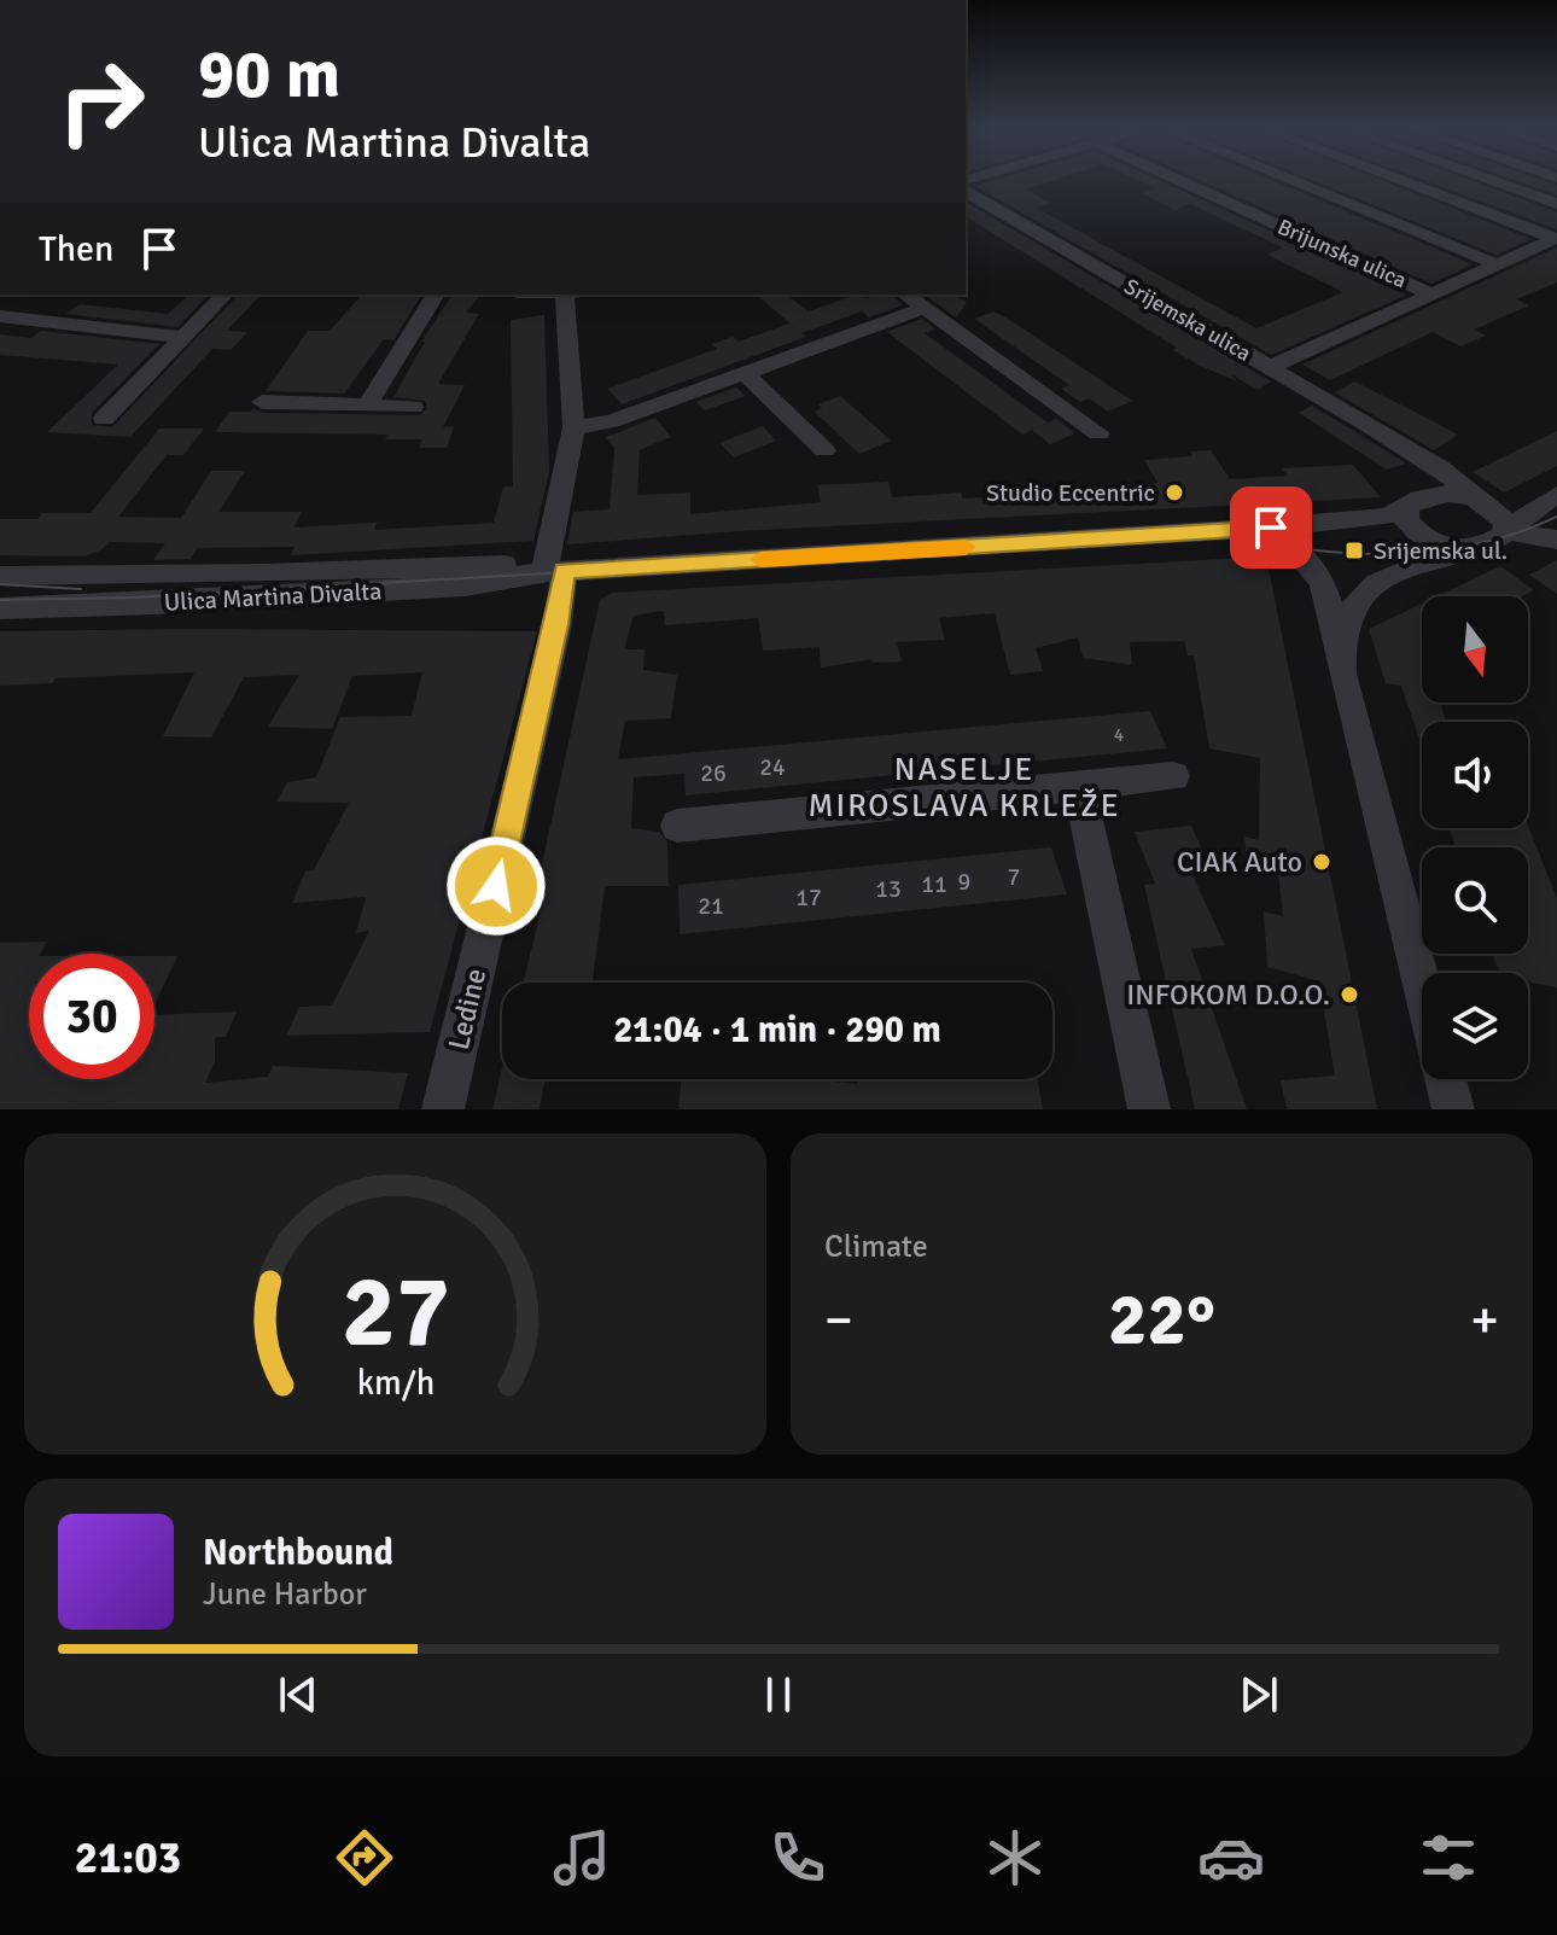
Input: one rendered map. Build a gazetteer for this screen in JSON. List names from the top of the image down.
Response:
{
  "streets": {
    "street": [
      "Brijunska ulica",
      "Srijemska ulica",
      "Ulica Martina Divalta",
      "Ledine"
    ]
  },
  "crossings": [
    ["Ulica Martina Divalta", "Ledine"]
  ],
  "districts": ["NASELJE MIROSLAVA KRLEŽE"],
  "places": {
    "other": ["Studio Eccentric", "CIAK Auto", "INFOKOM D.O.O."],
    "transit": ["Srijemska ul."]
  },
  "house_numbers": [
    "4",
    "24",
    "26",
    "7",
    "9",
    "11",
    "13",
    "17",
    "21"
  ],
  "north": "bottom",
  "page": {
    "turn": ["90 m", "Ulica Martina Divalta"],
    "then": "Then",
    "limit": "30",
    "trip": "21:04 · 1 min · 290 m",
    "tile": "Climate",
    "heat": ["−", "22°", "+"],
    "song": ["Northbound", "June Harbor"],
    "tabs": "21:03",
    "gauge": ["27", "km/h"]
  }
}
